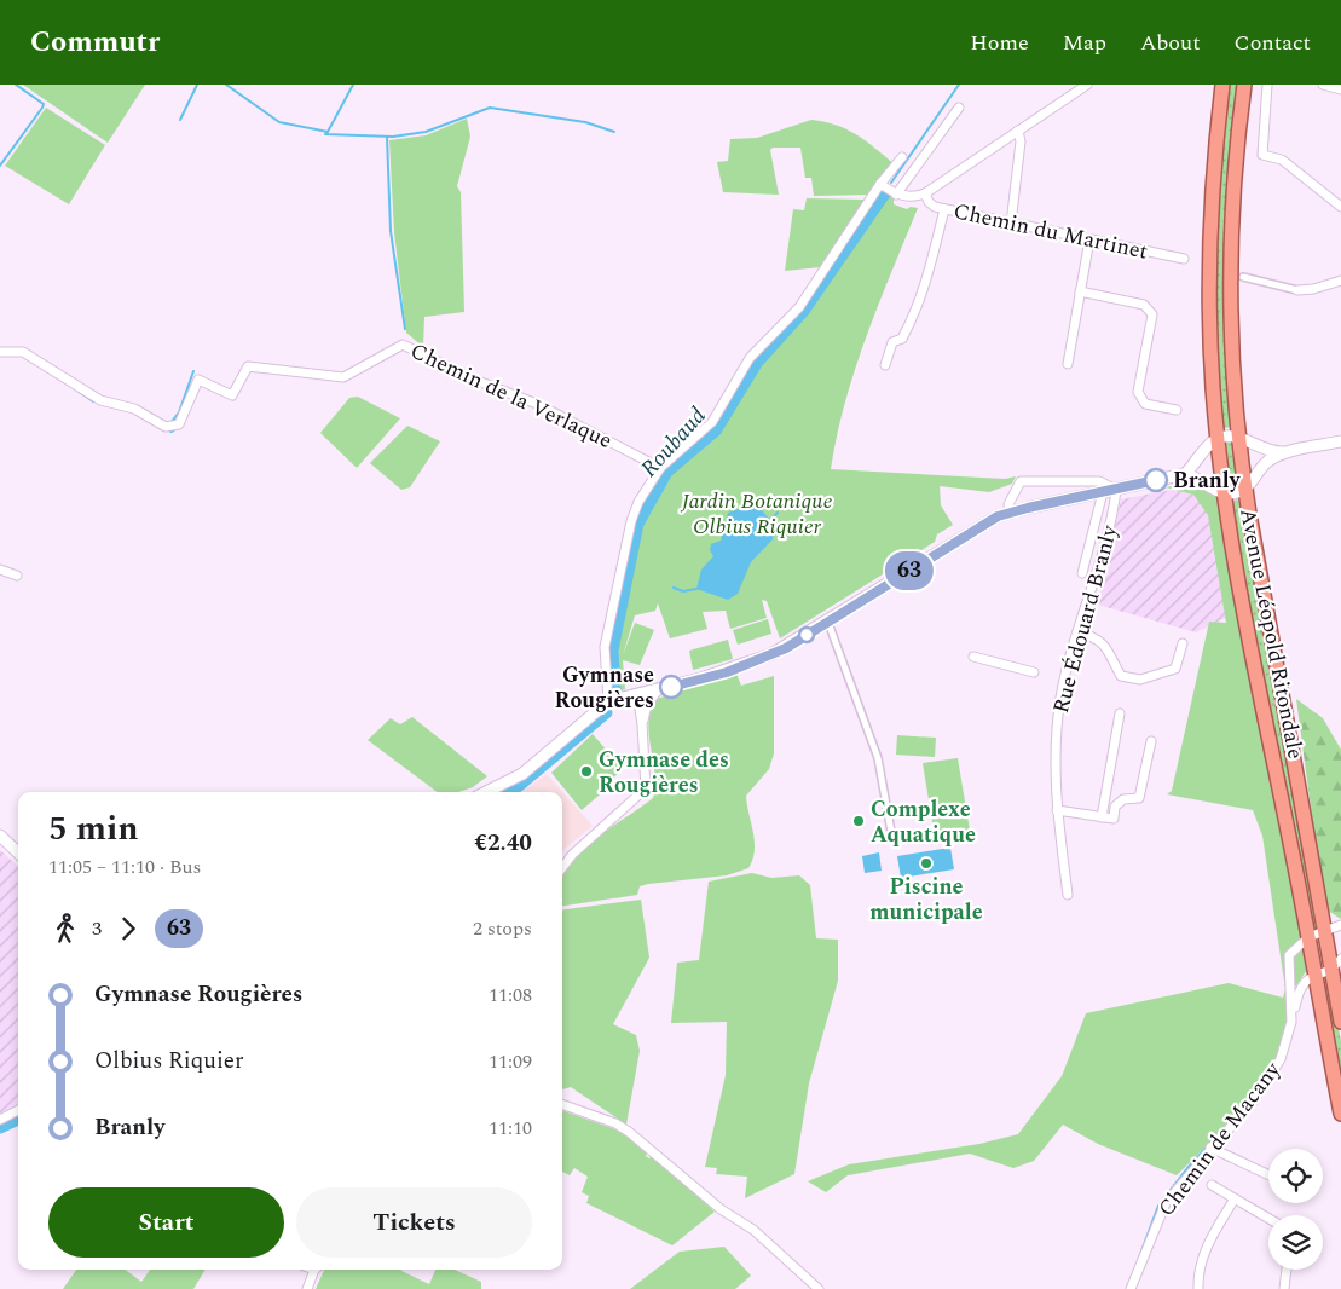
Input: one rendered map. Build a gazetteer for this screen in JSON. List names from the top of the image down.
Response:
{
  "streets": {
    "highway": ["Avenue Léopold Ritondale"],
    "street": [
      "Chemin du Martinet",
      "Chemin de la Verlaque",
      "Rue Édouard Branly",
      "Chemin de Macany"
    ]
  },
  "crossings": [
    ["Avenue Léopold Ritondale", "Chemin de Macany"]
  ],
  "water": ["Roubaud"],
  "parks": ["Jardin Botanique Olbius Riquier"],
  "places": [
    "Branly",
    "Gymnase Rougières",
    "Gymnase des Rougières",
    "Complexe Aquatique",
    "Piscine municipale"
  ],
  "lines": ["bus line 63"],
  "page": {
    "header": "Commutr",
    "nav": [
      "Home",
      "Map",
      "About",
      "Contact"
    ],
    "on_map": "63",
    "heading": ["5 min", "11:05 – 11:10 · Bus", "€2.40"],
    "legs": ["3", "63", "2 stops"],
    "list": [
      {
        "name": "Gymnase Rougières",
        "value": "11:08"
      },
      {
        "name": "Olbius Riquier",
        "value": "11:09"
      },
      {
        "name": "Branly",
        "value": "11:10"
      }
    ],
    "buttons": ["Start", "Tickets"]
  }
}
